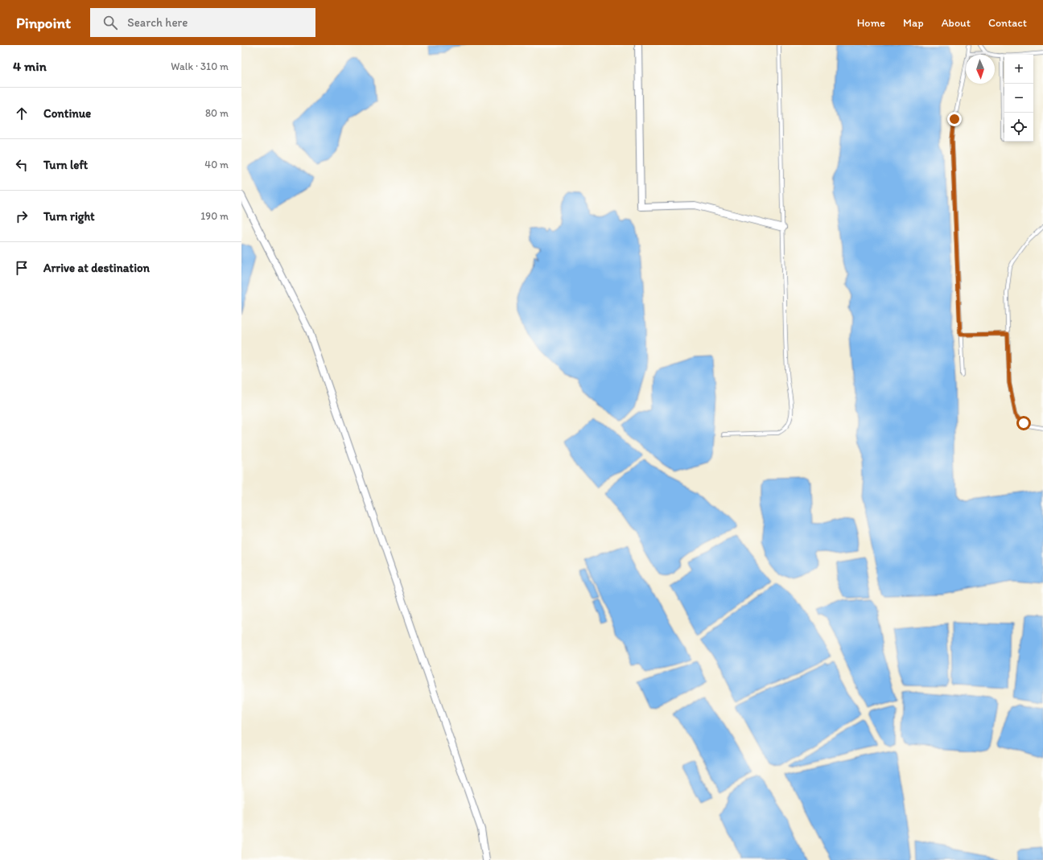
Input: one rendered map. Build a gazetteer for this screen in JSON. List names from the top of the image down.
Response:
{
  "north": "bottom",
  "page": {
    "header": "Pinpoint",
    "search": "Search here",
    "nav": [
      "Home",
      "Map",
      "About",
      "Contact"
    ],
    "heading": ["4 min", "Walk · 310 m"],
    "map_buttons": ["+", "−"],
    "list": [
      ["Continue", "80 m"],
      ["Turn left", "40 m"],
      ["Turn right", "190 m"],
      "Arrive at destination"
    ]
  }
}
